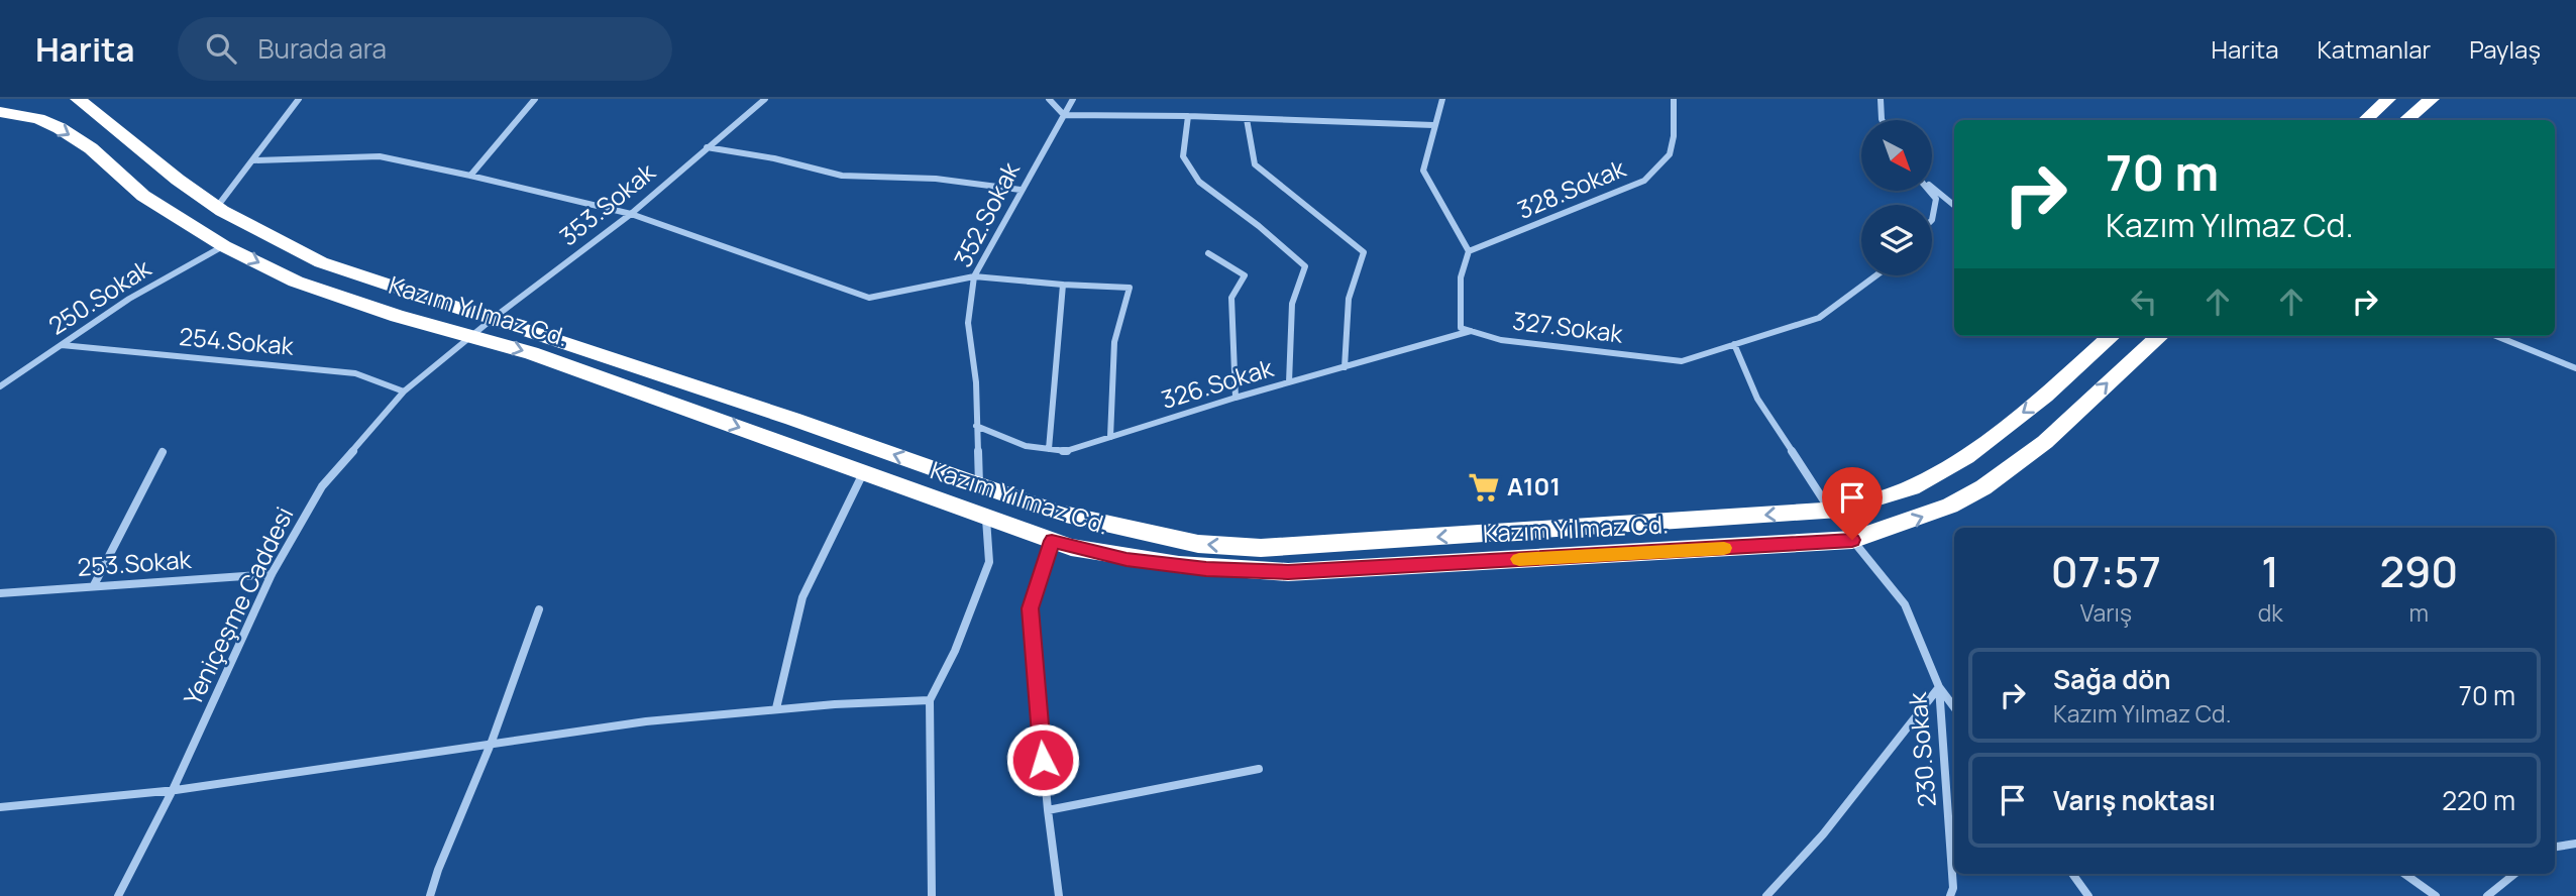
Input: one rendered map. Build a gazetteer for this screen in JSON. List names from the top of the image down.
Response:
{
  "streets": {
    "highway": ["Kazım Yılmaz Cd."],
    "street": [
      "328.Sokak",
      "353.Sokak",
      "352.Sokak",
      "250.Sokak",
      "327.Sokak",
      "254.Sokak",
      "326.Sokak",
      "253.Sokak",
      "Yeniçeşme Caddesi",
      "230.Sokak"
    ]
  },
  "crossings": [
    ["353.Sokak", "Kazım Yılmaz Cd."],
    ["353.Sokak", "Yeniçeşme Caddesi"],
    ["352.Sokak", "Kazım Yılmaz Cd."],
    ["352.Sokak", "326.Sokak"],
    ["250.Sokak", "Kazım Yılmaz Cd."],
    ["250.Sokak", "254.Sokak"],
    ["Kazım Yılmaz Cd.", "Yeniçeşme Caddesi"],
    ["Kazım Yılmaz Cd.", "230.Sokak"],
    ["327.Sokak", "326.Sokak"],
    ["254.Sokak", "Yeniçeşme Caddesi"],
    ["253.Sokak", "Yeniçeşme Caddesi"]
  ],
  "places": {
    "supermarket": ["A101"]
  },
  "north": "bottom right",
  "page": {
    "header": "Harita",
    "search": "Burada ara",
    "nav": ["Harita", "Katmanlar", "Paylaş"],
    "turn": ["70 m", "Kazım Yılmaz Cd."],
    "eta": [
      "07:57",
      "Varış",
      "1",
      "dk",
      "290",
      "m"
    ],
    "list": [
      {
        "name": "Sağa dön",
        "note": "Kazım Yılmaz Cd.",
        "value": "70 m"
      },
      {
        "name": "Varış noktası",
        "value": "220 m"
      }
    ]
  }
}
